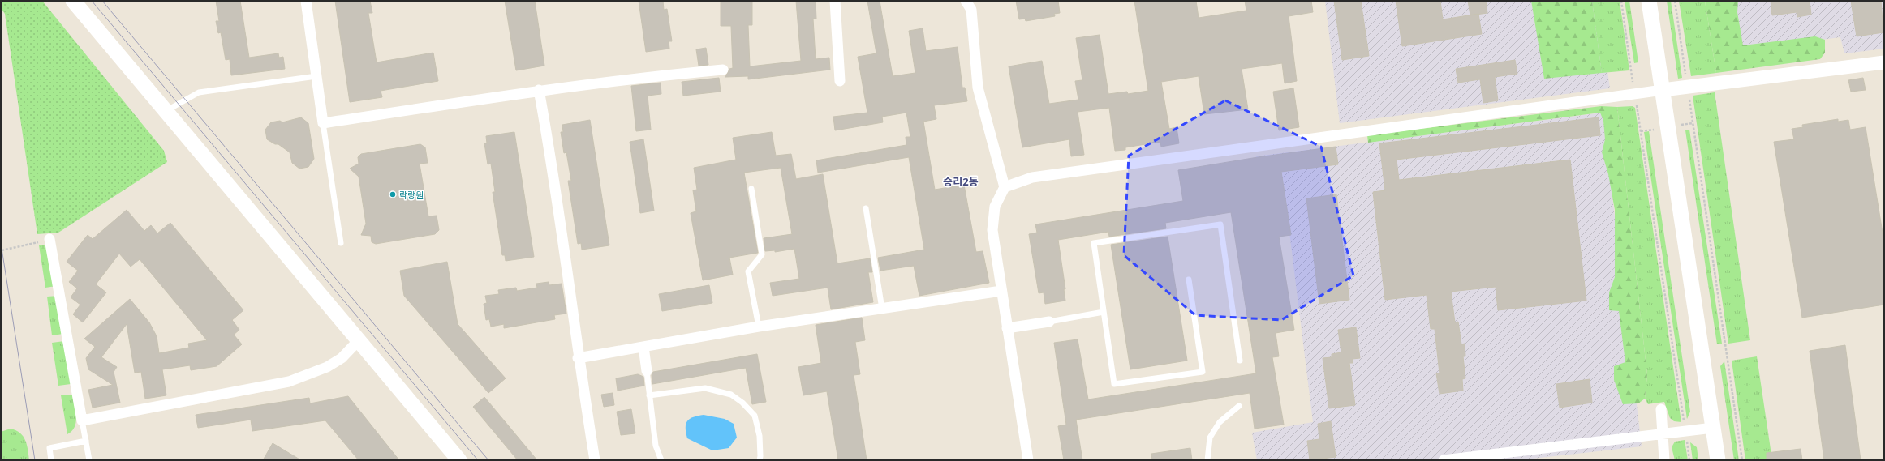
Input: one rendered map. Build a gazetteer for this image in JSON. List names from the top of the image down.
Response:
{
  "districts": ["승리2동"],
  "places": ["락랑원"]
}
